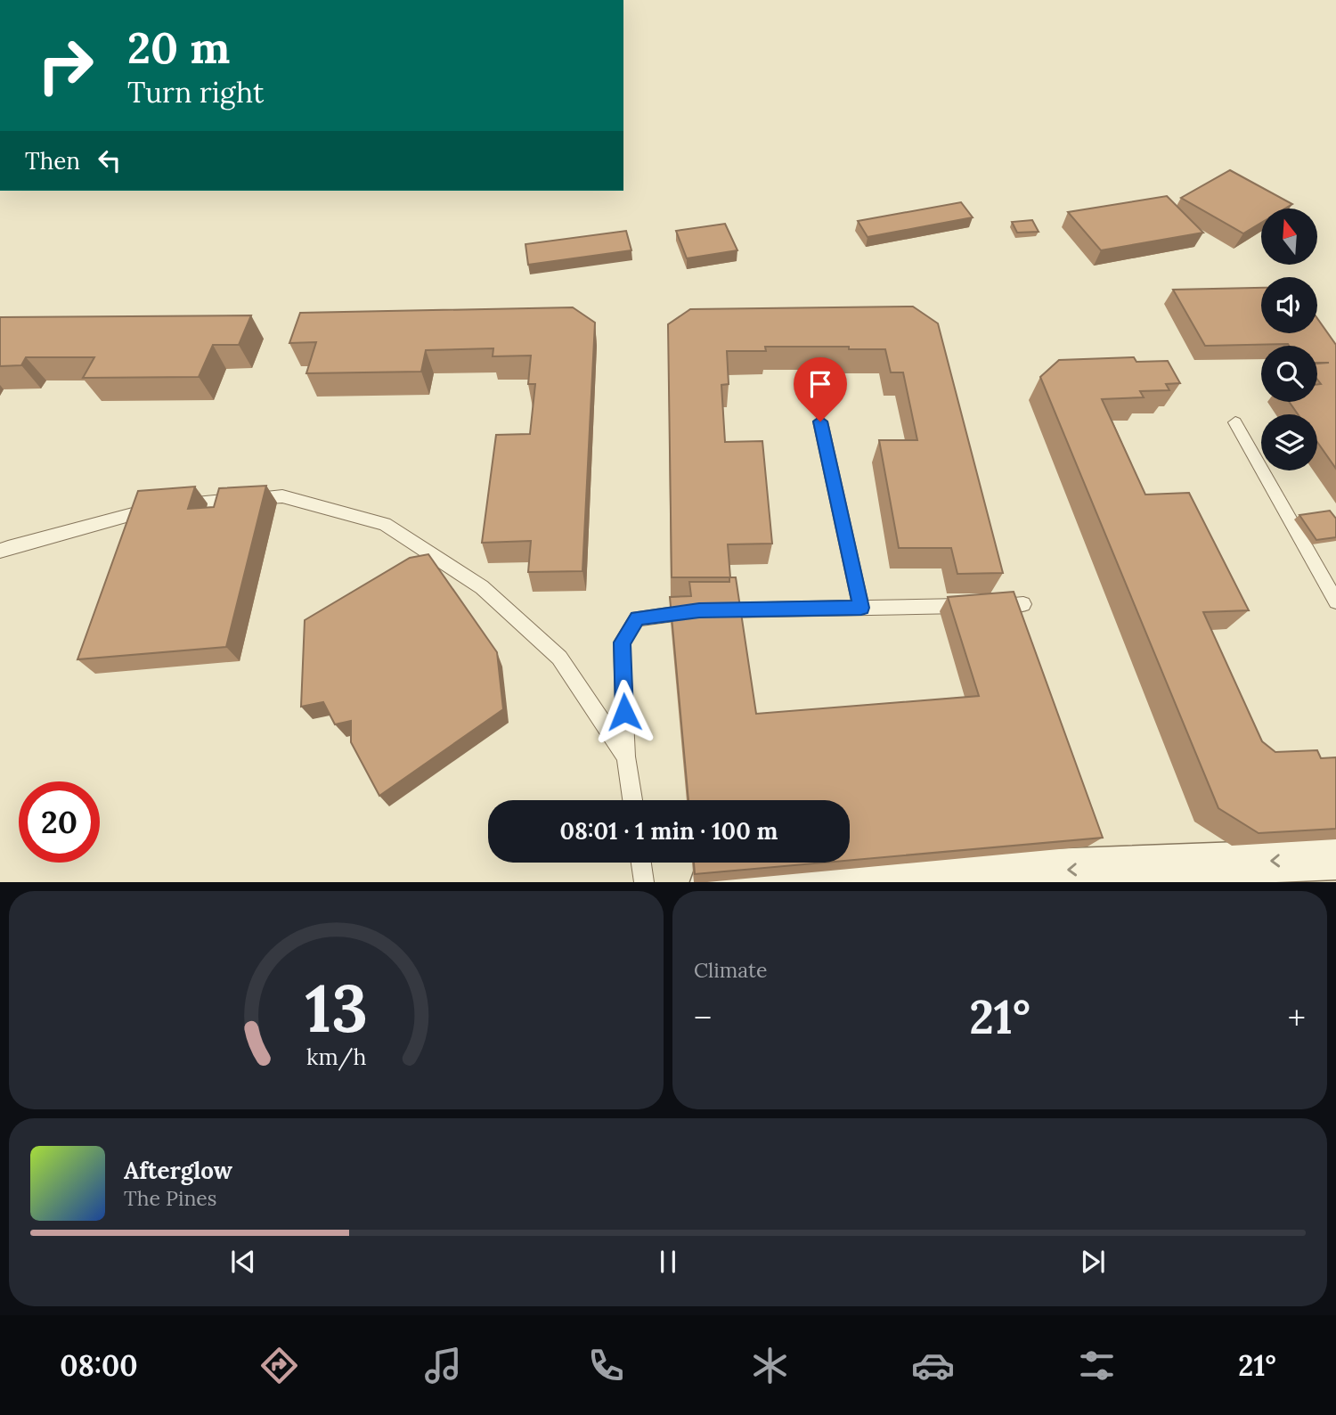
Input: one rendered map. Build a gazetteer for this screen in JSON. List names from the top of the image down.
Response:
{
  "north": "top",
  "page": {
    "turn": ["20 m", "Turn right"],
    "then": "Then",
    "limit": "20",
    "trip": "08:01 · 1 min · 100 m",
    "tile": "Climate",
    "heat": ["−", "21°", "+"],
    "song": ["Afterglow", "The Pines"],
    "tabs": ["08:00", "21°"],
    "gauge": ["13", "km/h"]
  }
}
